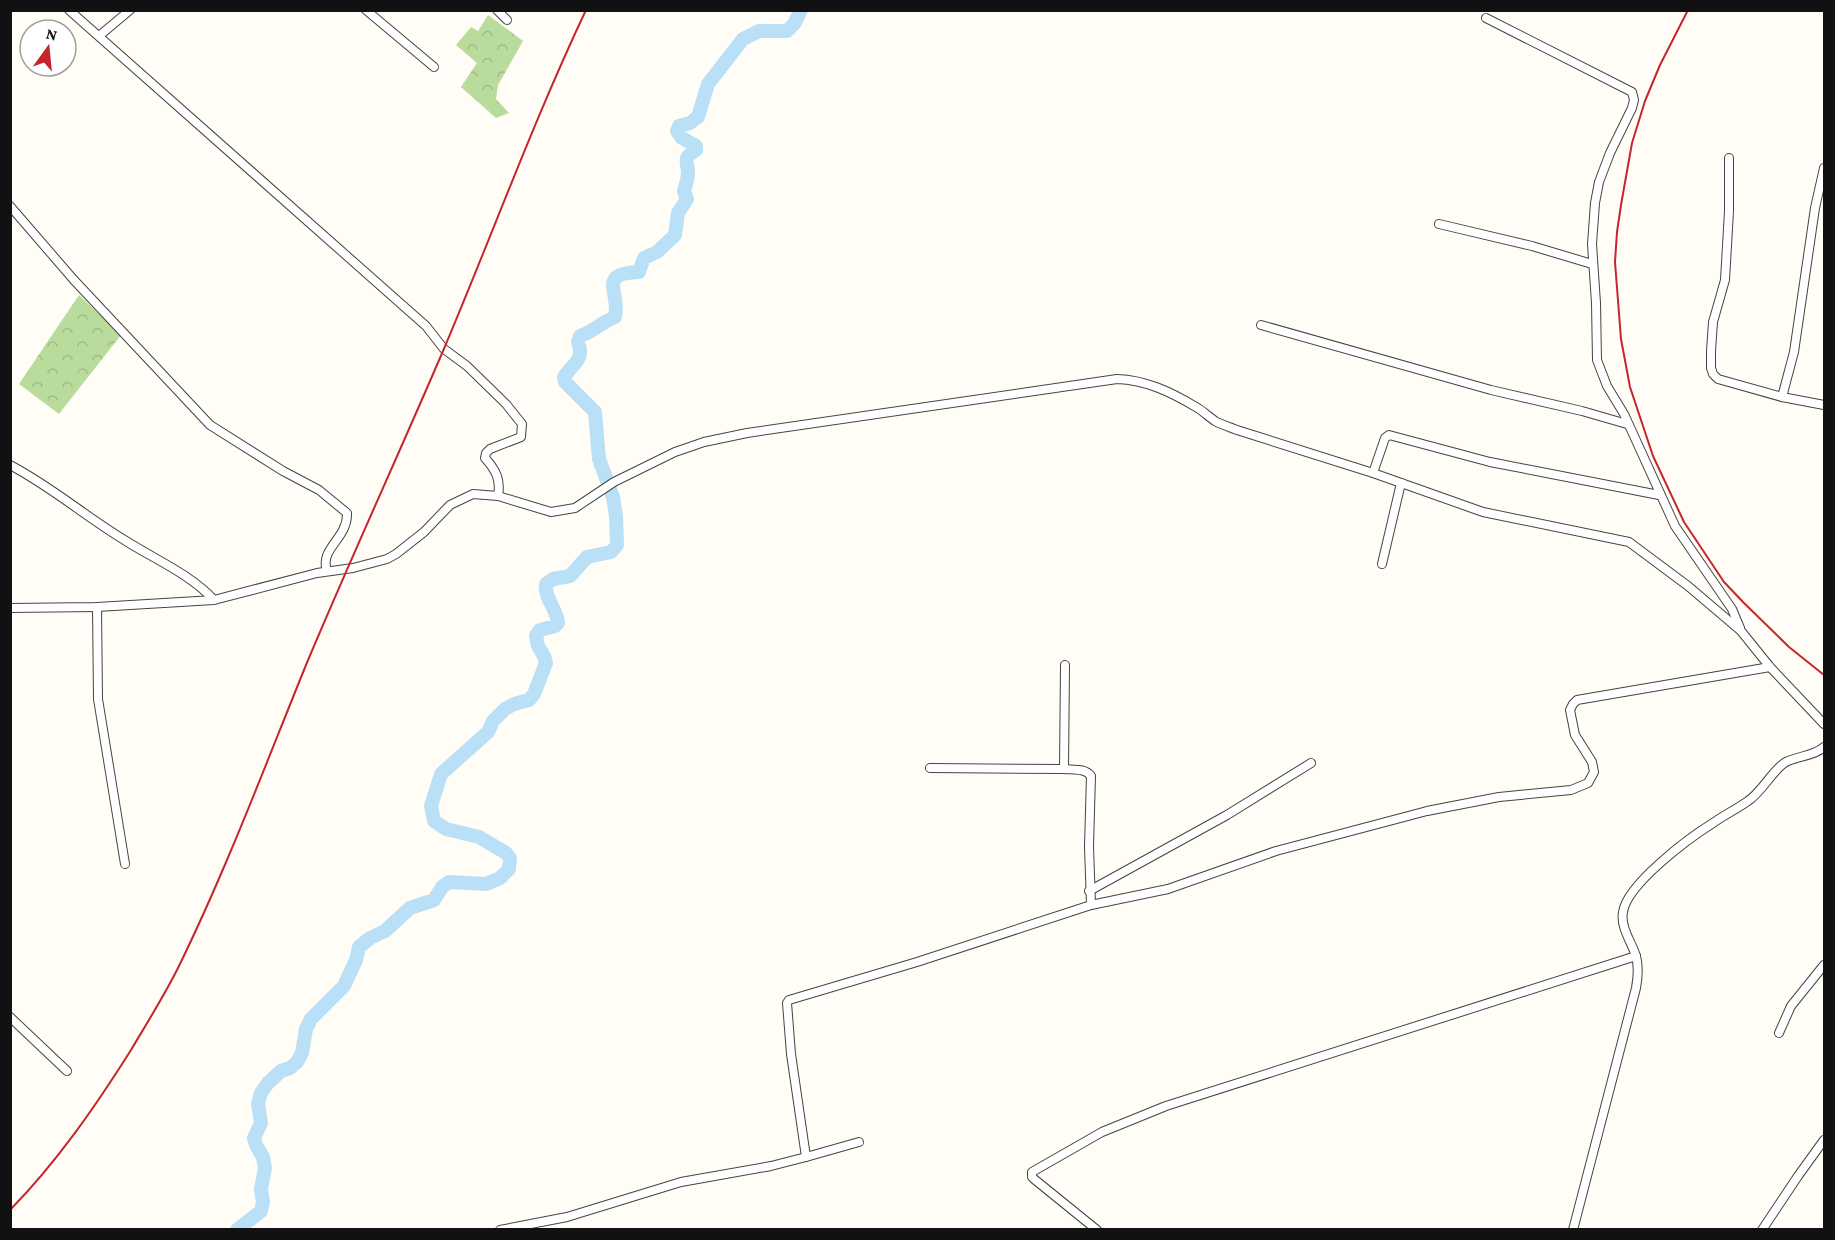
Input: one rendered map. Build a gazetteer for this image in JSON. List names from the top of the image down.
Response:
{
  "north": "top"
}
